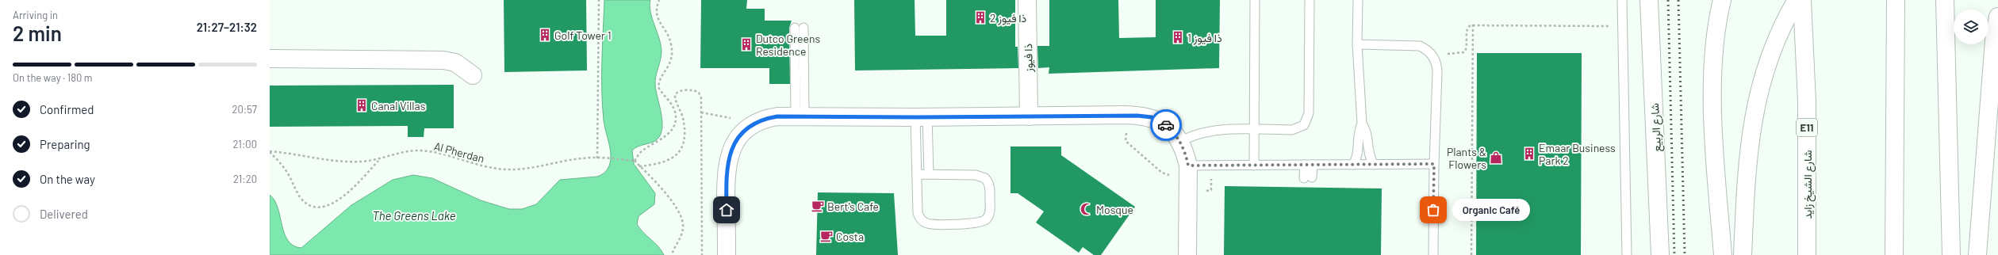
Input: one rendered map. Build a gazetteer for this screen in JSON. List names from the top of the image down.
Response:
{
  "streets": {
    "main road": [
      "ذا فيوز",
      "شارع الربيع",
      "E11",
      "شارع الشيخ زايد"
    ],
    "path": ["Al Pherdan"]
  },
  "water": ["The Greens Lake"],
  "places": {
    "building": [
      "ذا فيوز 2",
      "Golf Tower 1",
      "ذا فيوز 1",
      "Dutco Greens Residence",
      "Canal Villas",
      "Emaar Business Park 2"
    ],
    "shop": ["Plants & Flowers"],
    "cafe": ["Bert's Cafe", "Costa"],
    "mosque": ["Mosque"],
    "other": ["Organic Café"]
  },
  "page": {
    "heading": ["2 min", "Arriving in", "21:27–21:32"],
    "bar": "On the way · 180 m",
    "list": [
      ["Confirmed", "20:57"],
      ["Preparing", "21:00"],
      ["On the way", "21:20"],
      "Delivered"
    ],
    "bubble": "Organic Café"
  }
}
